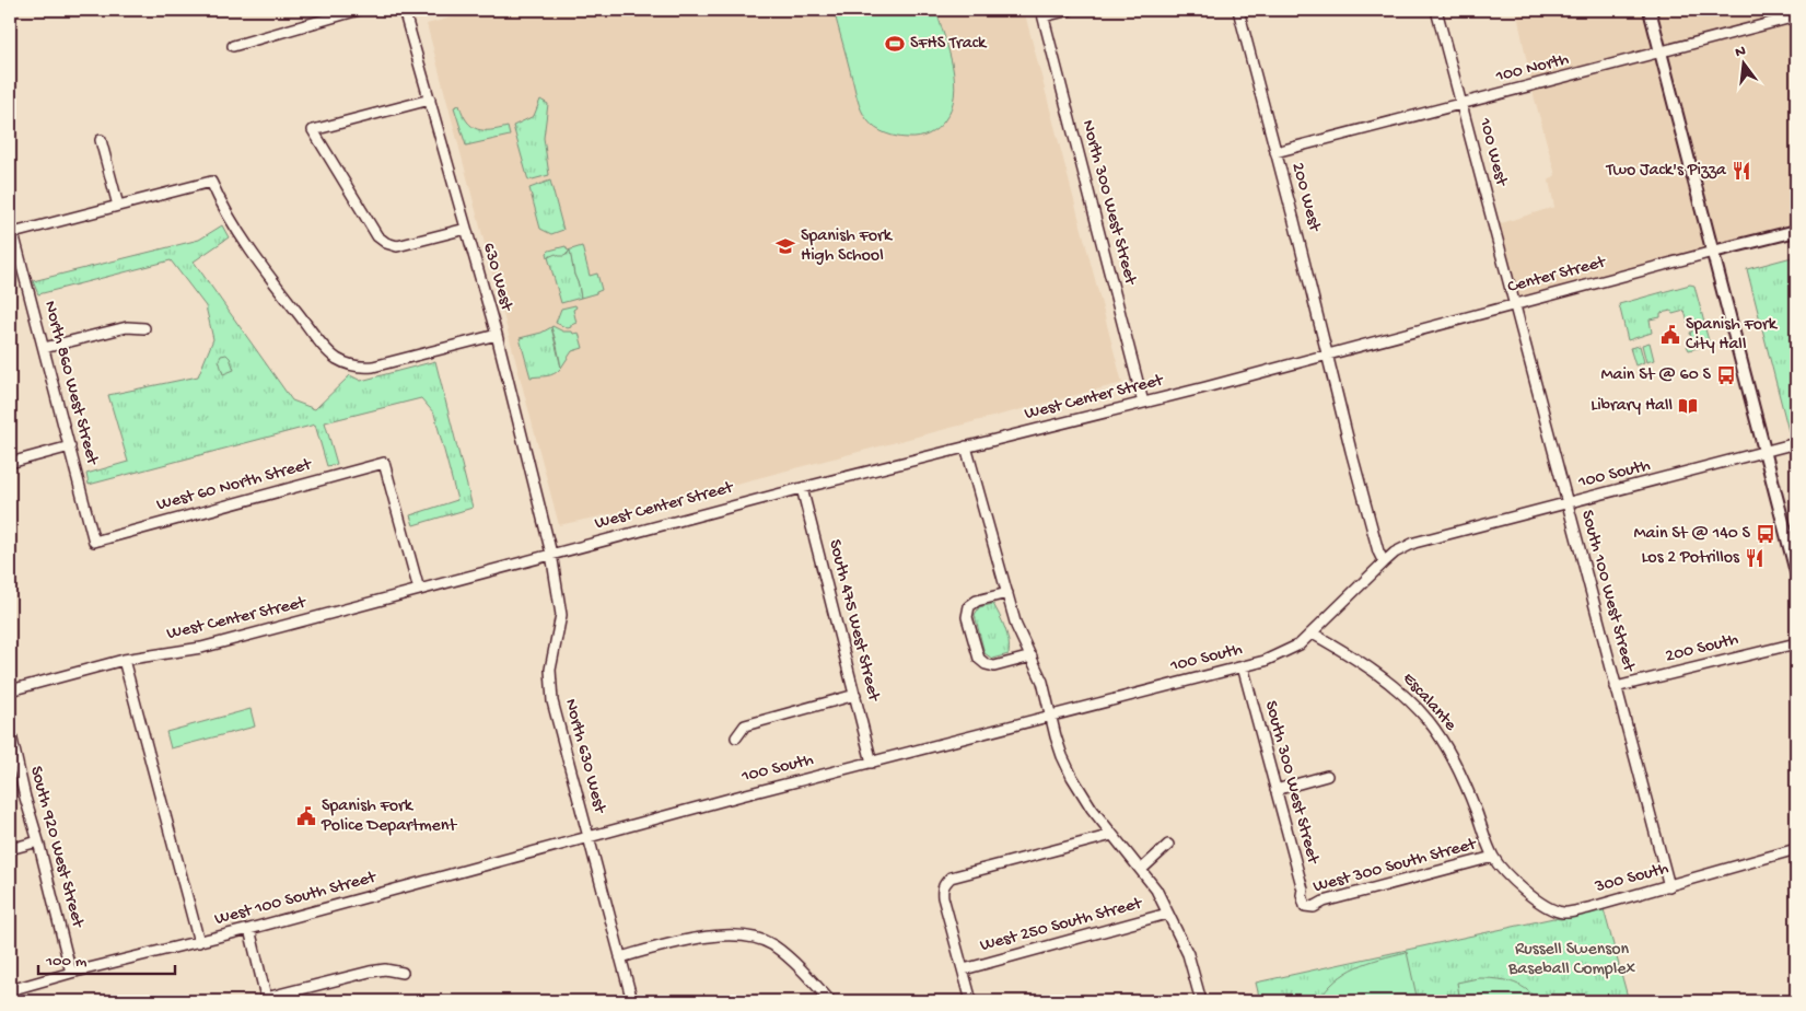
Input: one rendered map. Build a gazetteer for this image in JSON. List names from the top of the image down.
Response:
{
  "streets": {
    "main road": ["Center Street"],
    "street": [
      "100 North",
      "100 West",
      "200 West",
      "North 300 West Street",
      "630 West",
      "North 860 West Street",
      "West Center Street",
      "100 South",
      "West 60 North Street",
      "South 100 West Street",
      "South 475 West Street",
      "200 South",
      "Escalante",
      "North 630 West",
      "South 300 West Street",
      "South 920 West Street",
      "West 300 South Street",
      "300 South",
      "West 100 South Street",
      "West 250 South Street"
    ]
  },
  "crossings": [
    ["100 North", "100 West"],
    ["100 North", "200 West"],
    ["100 West", "Center Street"],
    ["100 West", "South 100 West Street"],
    ["200 West", "Center Street"],
    ["200 West", "West Center Street"],
    ["200 West", "100 South"],
    ["North 300 West Street", "West Center Street"],
    ["Center Street", "West Center Street"],
    ["Center Street", "South 100 West Street"],
    ["630 West", "West Center Street"],
    ["630 West", "North 630 West"],
    ["North 860 West Street", "West 60 North Street"],
    ["West Center Street", "West 60 North Street"],
    ["West Center Street", "South 475 West Street"],
    ["West Center Street", "North 630 West"],
    ["100 South", "South 100 West Street"],
    ["100 South", "South 475 West Street"],
    ["100 South", "Escalante"],
    ["100 South", "North 630 West"],
    ["100 South", "South 300 West Street"],
    ["100 South", "West 100 South Street"],
    ["South 100 West Street", "200 South"],
    ["South 100 West Street", "300 South"],
    ["Escalante", "West 300 South Street"],
    ["Escalante", "300 South"],
    ["North 630 West", "West 100 South Street"],
    ["South 300 West Street", "West 300 South Street"],
    ["South 920 West Street", "West 100 South Street"],
    ["West 300 South Street", "300 South"]
  ],
  "parks": ["Russell Swenson Baseball Complex"],
  "places": {
    "sports": ["SFHS Track"],
    "restaurant": ["Two Jack's Pizza", "Los 2 Potrillos"],
    "school or university": ["Spanish Fork High School"],
    "public building": ["Spanish Fork City Hall", "Spanish Fork Police Department"],
    "bus stop": ["Main St @ 60 S", "Main St @ 140 S"],
    "library": ["Library Hall"]
  },
  "scale_bar": "100 m",
  "north": "top"
}
